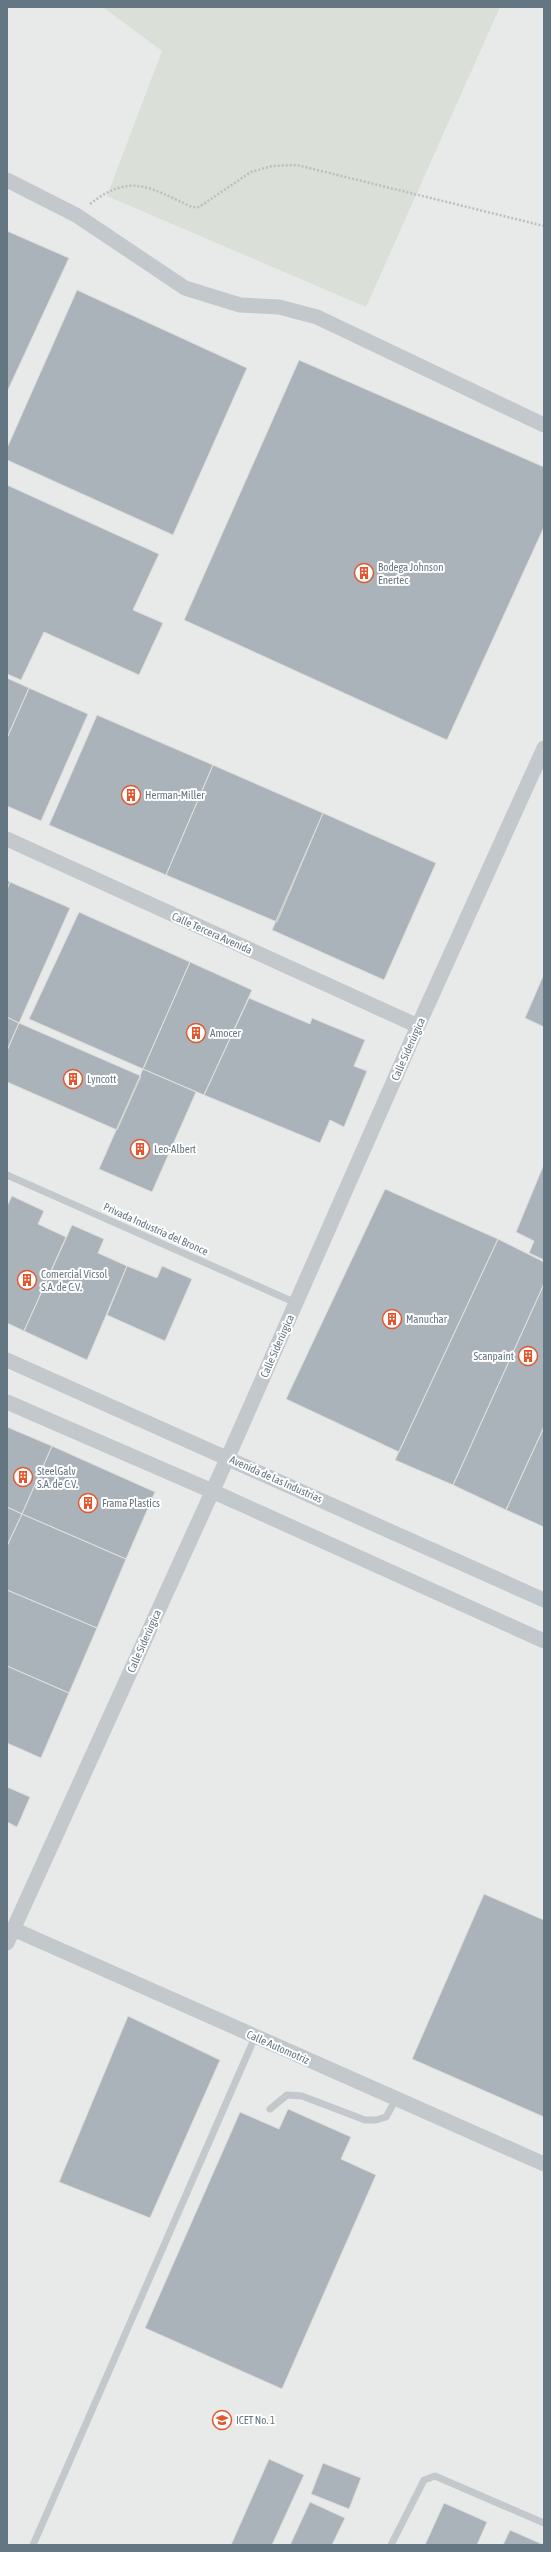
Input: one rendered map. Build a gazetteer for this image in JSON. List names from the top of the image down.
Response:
{
  "streets": {
    "street": [
      "Calle Tercera Avenida",
      "Calle Siderúrgica",
      "Avenida de las Industrias",
      "Calle Automotriz"
    ],
    "lane": ["Privada Industria del Bronce"]
  },
  "crossings": [
    ["Calle Tercera Avenida", "Calle Siderúrgica"],
    ["Calle Siderúrgica", "Privada Industria del Bronce"],
    ["Calle Siderúrgica", "Avenida de las Industrias"],
    ["Calle Siderúrgica", "Calle Automotriz"]
  ],
  "places": {
    "building": [
      "Bodega Johnson Enertec",
      "Herman-Miller",
      "Amocer",
      "Lyncott",
      "Leo-Albert",
      "Comercial Vicsol S.A. de C.V.",
      "Manuchar",
      "Scanpaint",
      "SteelGalv S.A. de C.V.",
      "Frama Plastics"
    ],
    "school or university": ["ICET No. 1"]
  }
}
